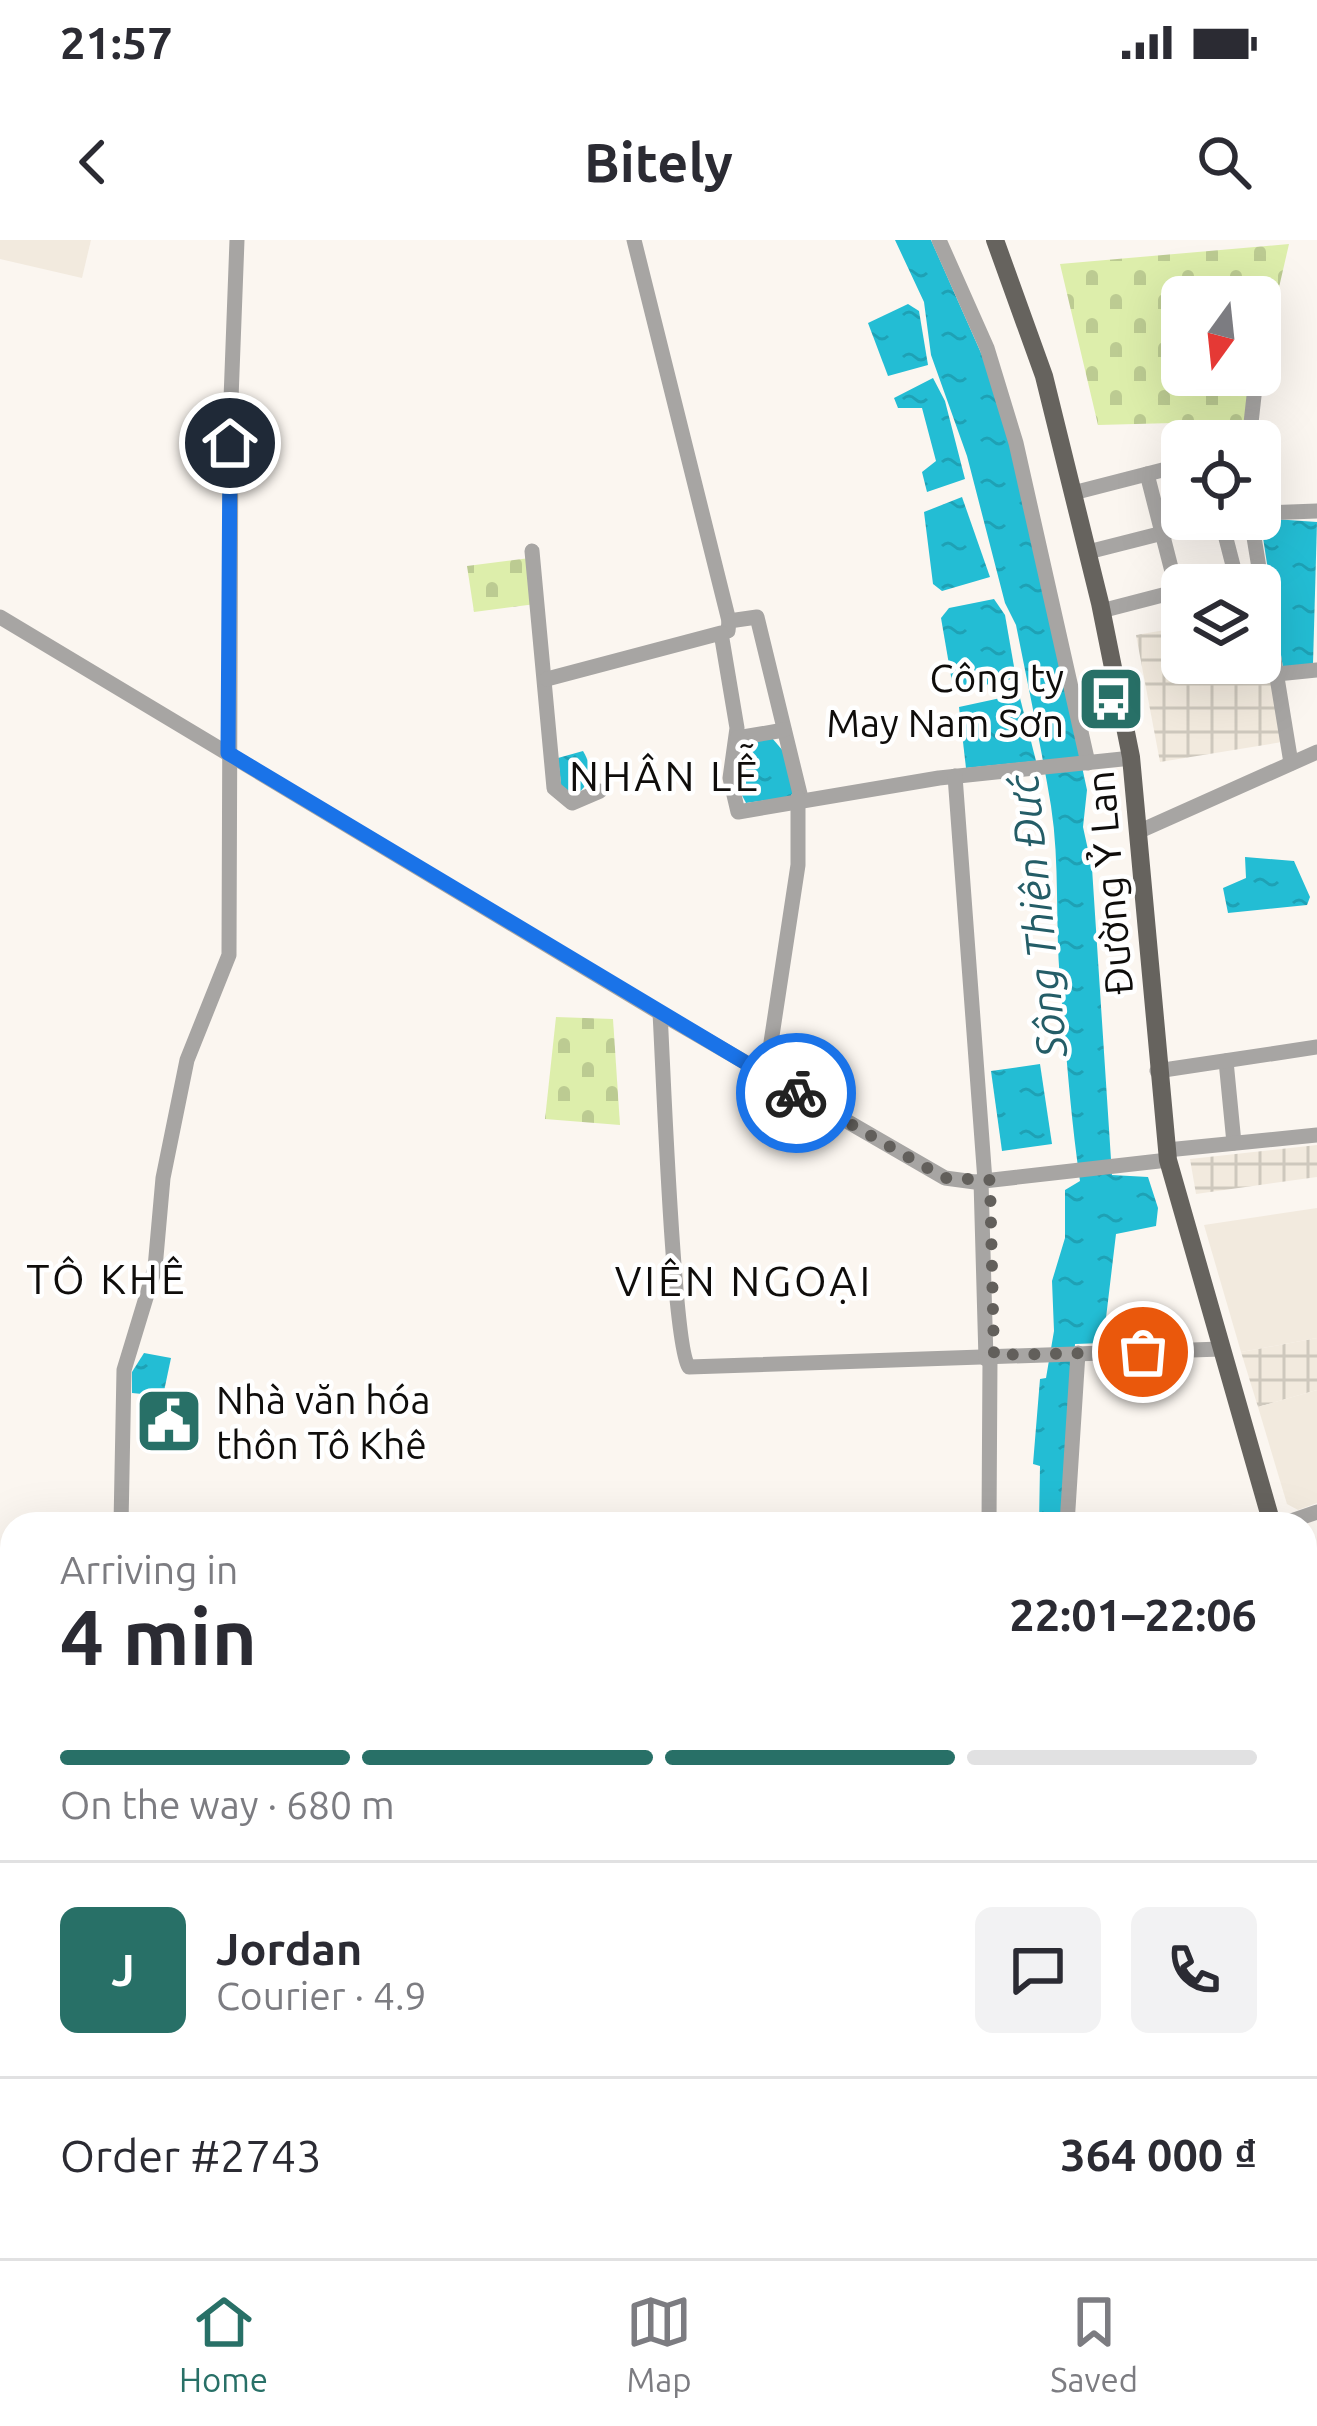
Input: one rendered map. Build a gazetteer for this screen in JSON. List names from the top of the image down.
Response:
{
  "streets": {
    "main road": ["Đường Ỷ Lan"]
  },
  "districts": ["NHÂN LỄ", "TÔ KHÊ", "VIÊN NGOẠI"],
  "water": ["Sông Thiên Đức"],
  "places": {
    "bus stop": ["Công ty May Nam Sơn"],
    "public building": ["Nhà văn hóa thôn Tô Khê"]
  },
  "north": "bottom",
  "page": {
    "status": "21:57",
    "header": "Bitely",
    "heading": ["4 min", "Arriving in", "22:01–22:06"],
    "panel": [
      "Jordan",
      "Courier · 4.9",
      "Order #2743",
      "364 000 ₫"
    ],
    "bar": "On the way · 680 m",
    "round": "J",
    "tabs": ["Home", "Map", "Saved"]
  }
}
